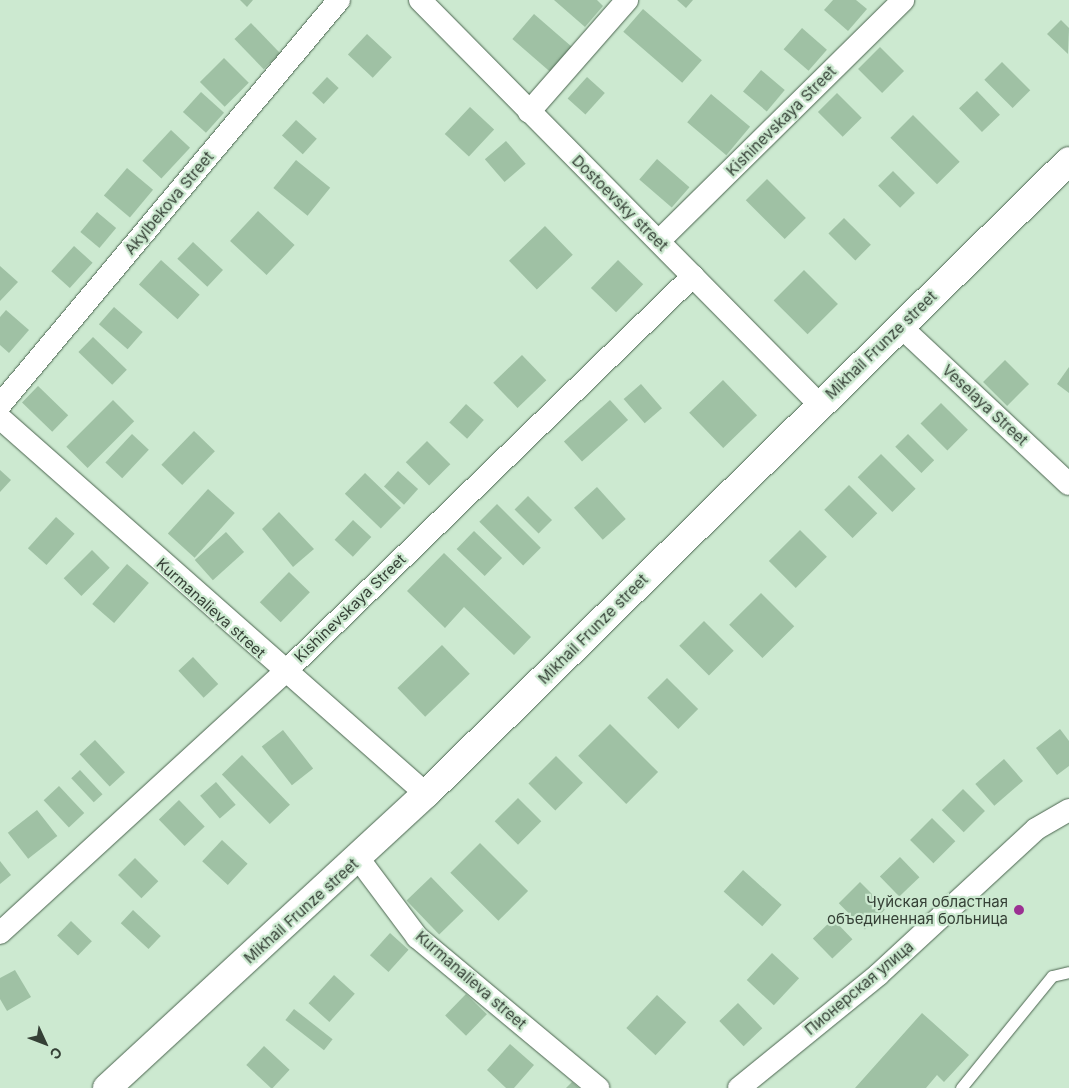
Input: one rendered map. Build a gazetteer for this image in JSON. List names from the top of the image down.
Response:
{
  "streets": {
    "main road": ["Mikhail Frunze street"],
    "street": [
      "Kishinevskaya Street",
      "Akylbekova Street",
      "Dostoevsky street",
      "Veselaya Street",
      "Kurmanalieva street",
      "Пионерская улица"
    ]
  },
  "crossings": [
    ["Kishinevskaya Street", "Dostoevsky street"],
    ["Kishinevskaya Street", "Kurmanalieva street"],
    ["Dostoevsky street", "Mikhail Frunze street"],
    ["Mikhail Frunze street", "Veselaya Street"],
    ["Mikhail Frunze street", "Kurmanalieva street"]
  ],
  "places": ["Чуйская областная объединенная больница"],
  "north": "bottom right"
}
